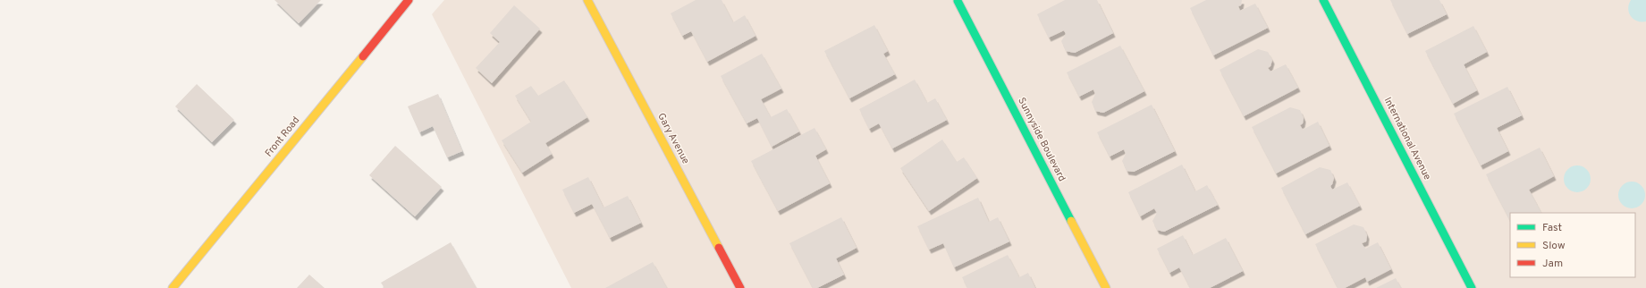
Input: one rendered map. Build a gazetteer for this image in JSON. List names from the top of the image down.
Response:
{
  "streets": {
    "street": [
      "Front Road",
      "Gary Avenue",
      "International Avenue",
      "Sunnyside Boulevard"
    ]
  },
  "legend": ["Fast", "Slow", "Jam"]
}
